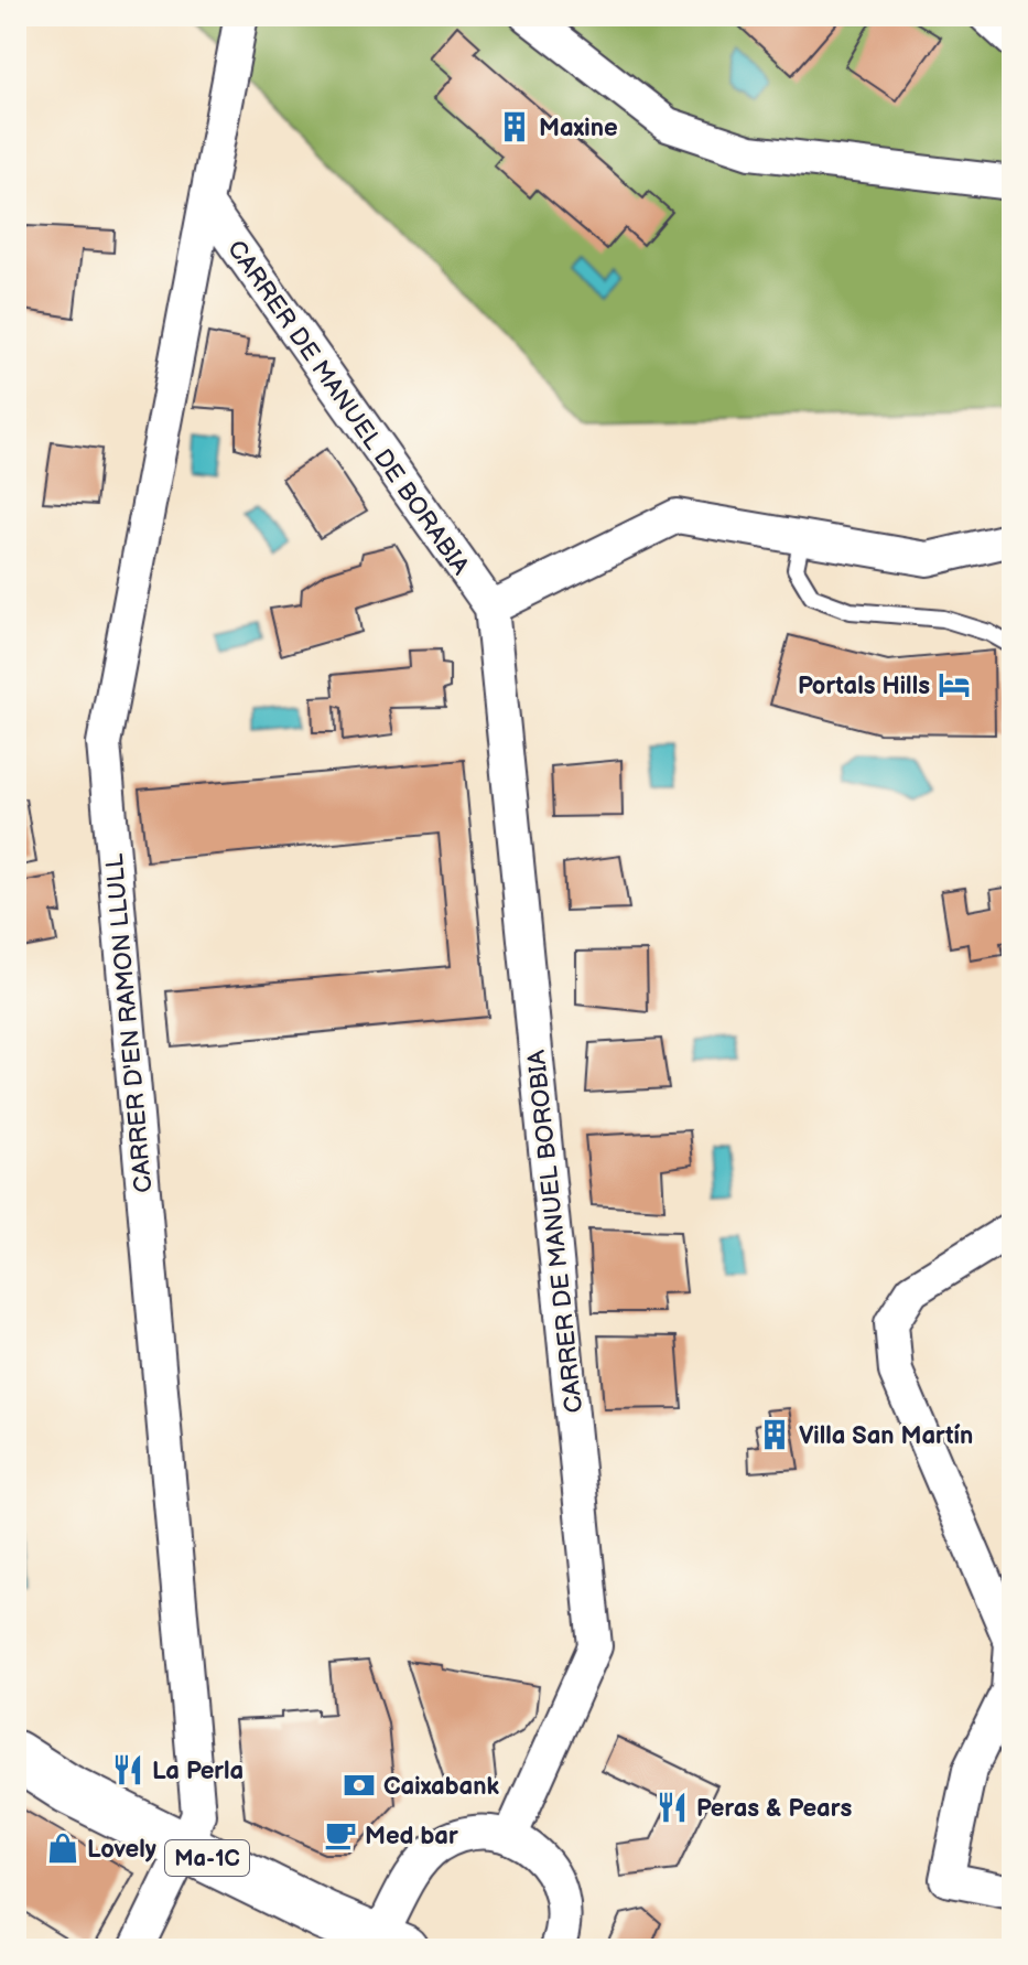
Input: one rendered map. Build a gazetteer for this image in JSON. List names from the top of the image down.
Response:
{
  "streets": {
    "main road": ["Ma-1C"],
    "street": ["CARRER DE MANUEL DE BORABIA", "CARRER D'EN RAMON LLULL", "CARRER DE MANUEL BOROBIA"]
  },
  "crossings": [
    ["CARRER DE MANUEL DE BORABIA", "CARRER D'EN RAMON LLULL"],
    ["CARRER DE MANUEL DE BORABIA", "CARRER DE MANUEL BOROBIA"],
    ["CARRER D'EN RAMON LLULL", "Ma-1C"]
  ],
  "places": {
    "building": ["Maxine", "Villa San Martín"],
    "hotel": ["Portals Hills"],
    "restaurant": ["La Perla", "Peras & Pears"],
    "bank": ["Caixabank"],
    "cafe": ["Med bar"],
    "shop": ["Lovely"]
  }
}
